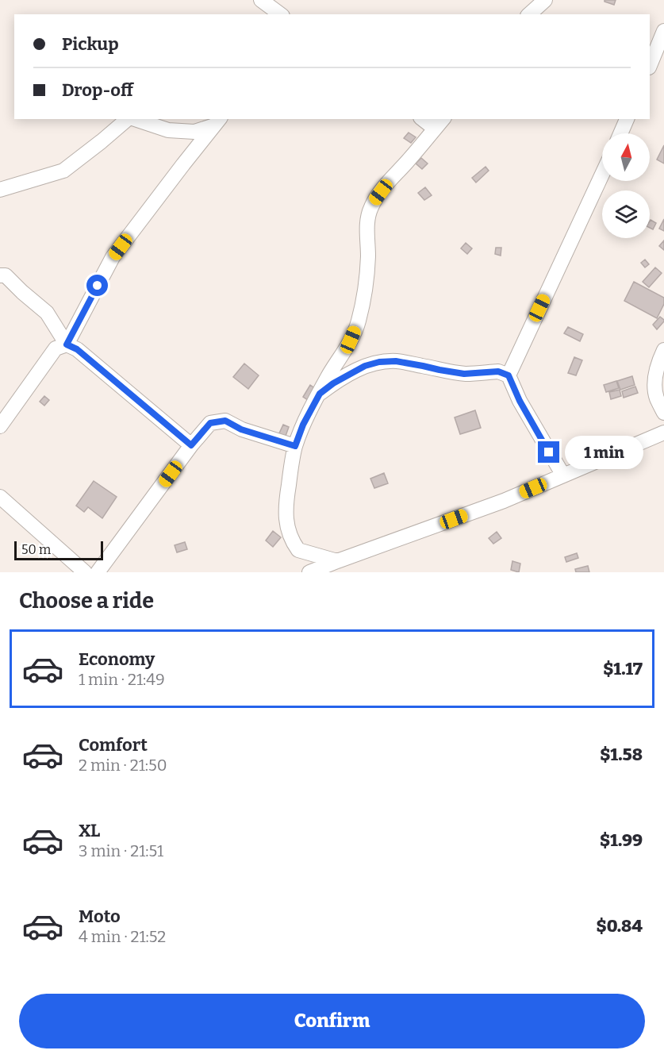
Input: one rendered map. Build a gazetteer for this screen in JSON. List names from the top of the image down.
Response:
{
  "scale_bar": "50 m",
  "north": "top",
  "page": {
    "banner": ["Pickup", "Drop-off"],
    "bubble": "1 min",
    "scale": "50 m",
    "heading": "Choose a ride",
    "list": [
      {
        "name": "Economy",
        "note": "1 min · 21:49",
        "value": "$1.17"
      },
      {
        "name": "Comfort",
        "note": "2 min · 21:50",
        "value": "$1.58"
      },
      {
        "name": "XL",
        "note": "3 min · 21:51",
        "value": "$1.99"
      },
      {
        "name": "Moto",
        "note": "4 min · 21:52",
        "value": "$0.84"
      }
    ],
    "buttons": "Confirm"
  }
}
